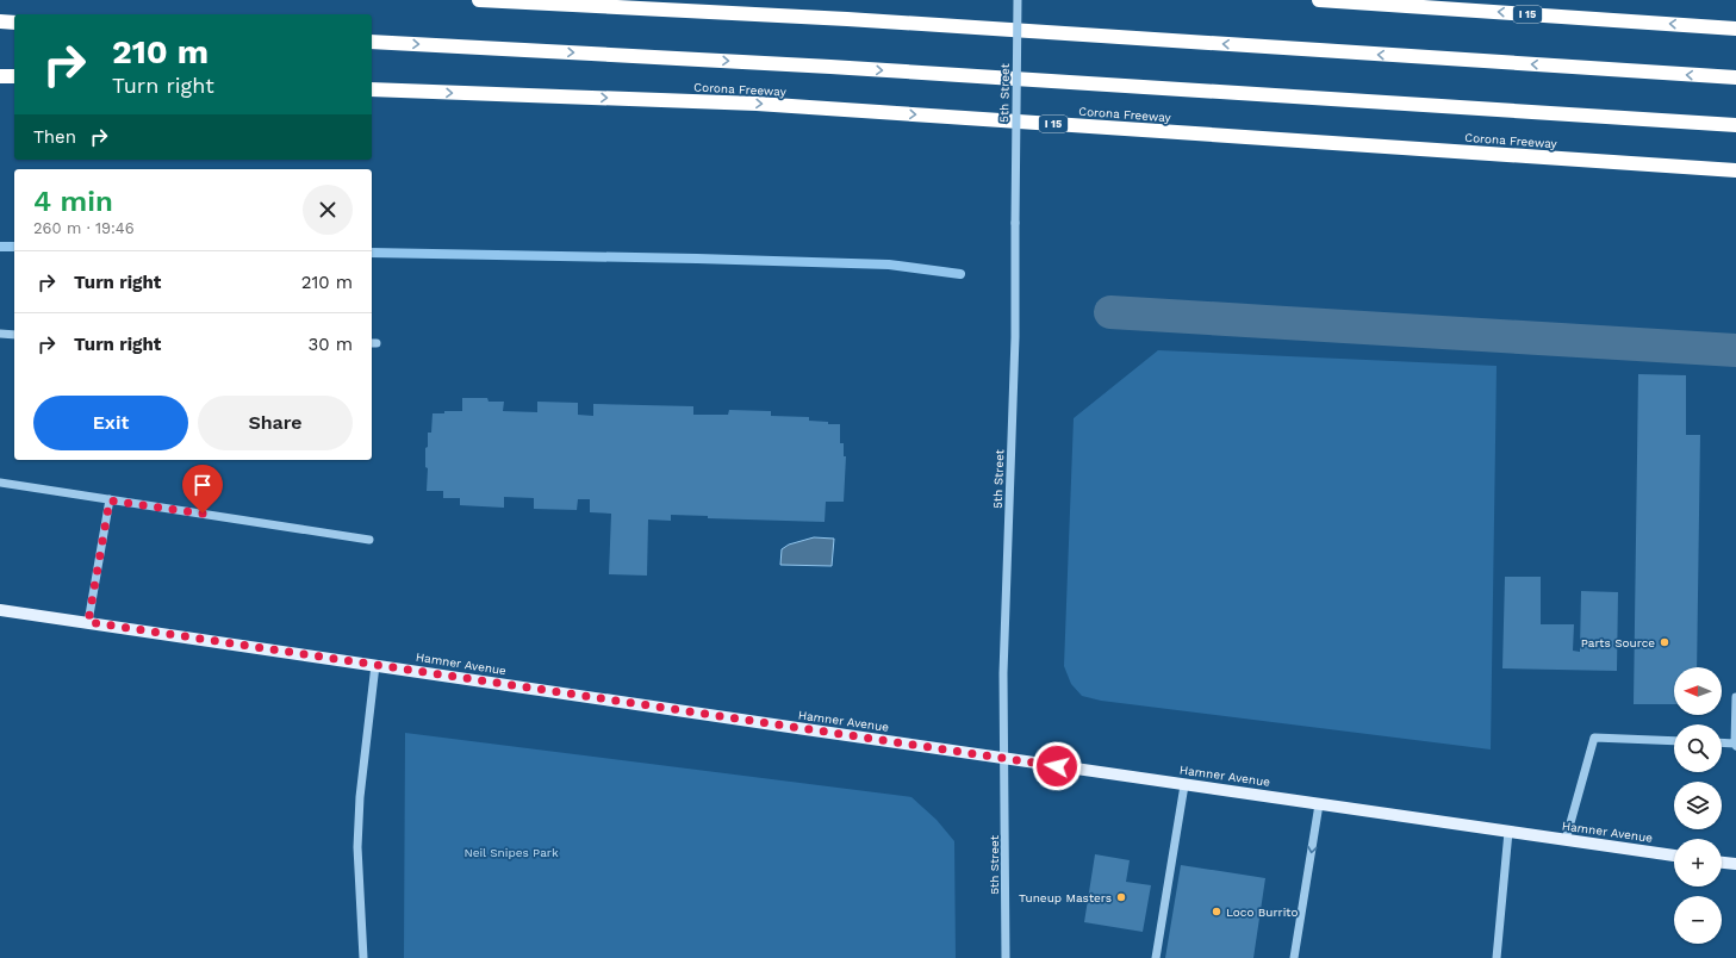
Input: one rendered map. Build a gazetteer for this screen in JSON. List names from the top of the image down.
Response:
{
  "streets": {
    "highway": ["I 15", "Corona Freeway"],
    "main road": ["Hamner Avenue"],
    "street": ["5th Street"]
  },
  "crossings": [
    ["5th Street", "Hamner Avenue"]
  ],
  "parks": ["Neil Snipes Park"],
  "places": ["Parts Source", "Tuneup Masters", "Loco Burrito"],
  "north": "left",
  "page": {
    "turn": ["210 m", "Turn right"],
    "then": "Then",
    "heading": ["4 min", "260 m · 19:46"],
    "list": [
      {
        "name": "Turn right",
        "value": "210 m"
      },
      {
        "name": "Turn right",
        "value": "30 m"
      }
    ],
    "buttons": ["Exit", "Share"],
    "map_buttons": ["+", "−"]
  }
}
